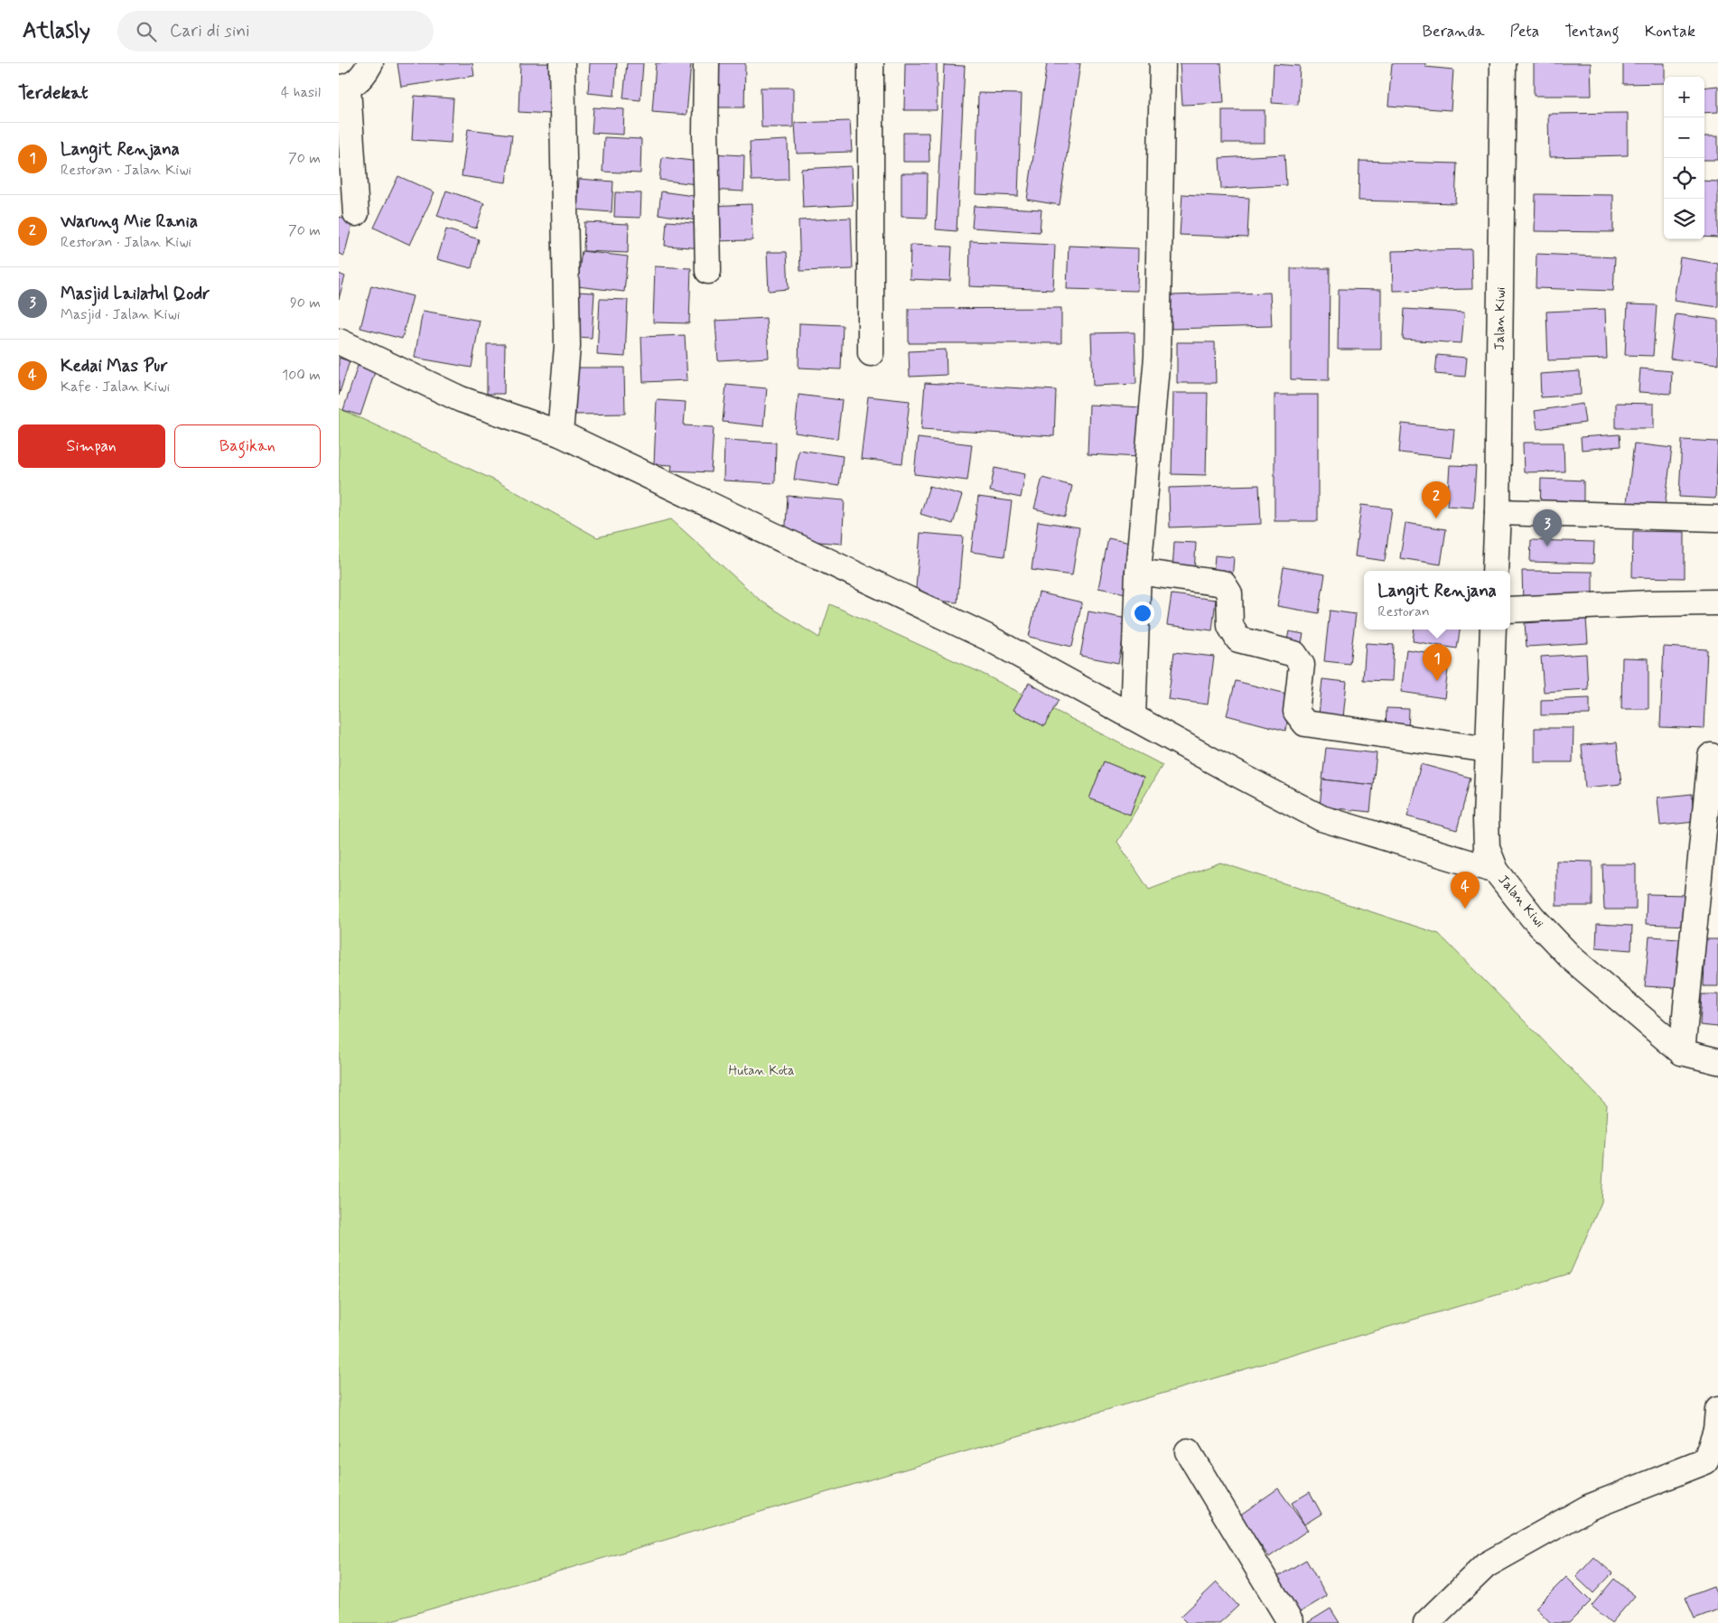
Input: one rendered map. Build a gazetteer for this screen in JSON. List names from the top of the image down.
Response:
{
  "streets": {
    "street": ["Jalan Kiwi"]
  },
  "parks": ["Hutan Kota"],
  "page": {
    "header": "Atlasly",
    "search": "Cari di sini",
    "nav": [
      "Beranda",
      "Peta",
      "Tentang",
      "Kontak"
    ],
    "heading": ["Terdekat", "4 hasil"],
    "map_buttons": ["+", "−"],
    "list": [
      {
        "mark": "1",
        "name": "Langit Renjana",
        "note": "Restoran · Jalan Kiwi",
        "value": "70 m"
      },
      {
        "mark": "2",
        "name": "Warung Mie Rania",
        "note": "Restoran · Jalan Kiwi",
        "value": "70 m"
      },
      {
        "mark": "3",
        "name": "Masjid Lailatul Qodr",
        "note": "Masjid · Jalan Kiwi",
        "value": "90 m"
      },
      {
        "mark": "4",
        "name": "Kedai Mas Pur",
        "note": "Kafe · Jalan Kiwi",
        "value": "100 m"
      }
    ],
    "buttons": ["Simpan", "Bagikan"],
    "pins": [
      "2",
      "3",
      "1",
      "4"
    ],
    "popup": ["Langit Renjana", "Restoran"]
  }
}
